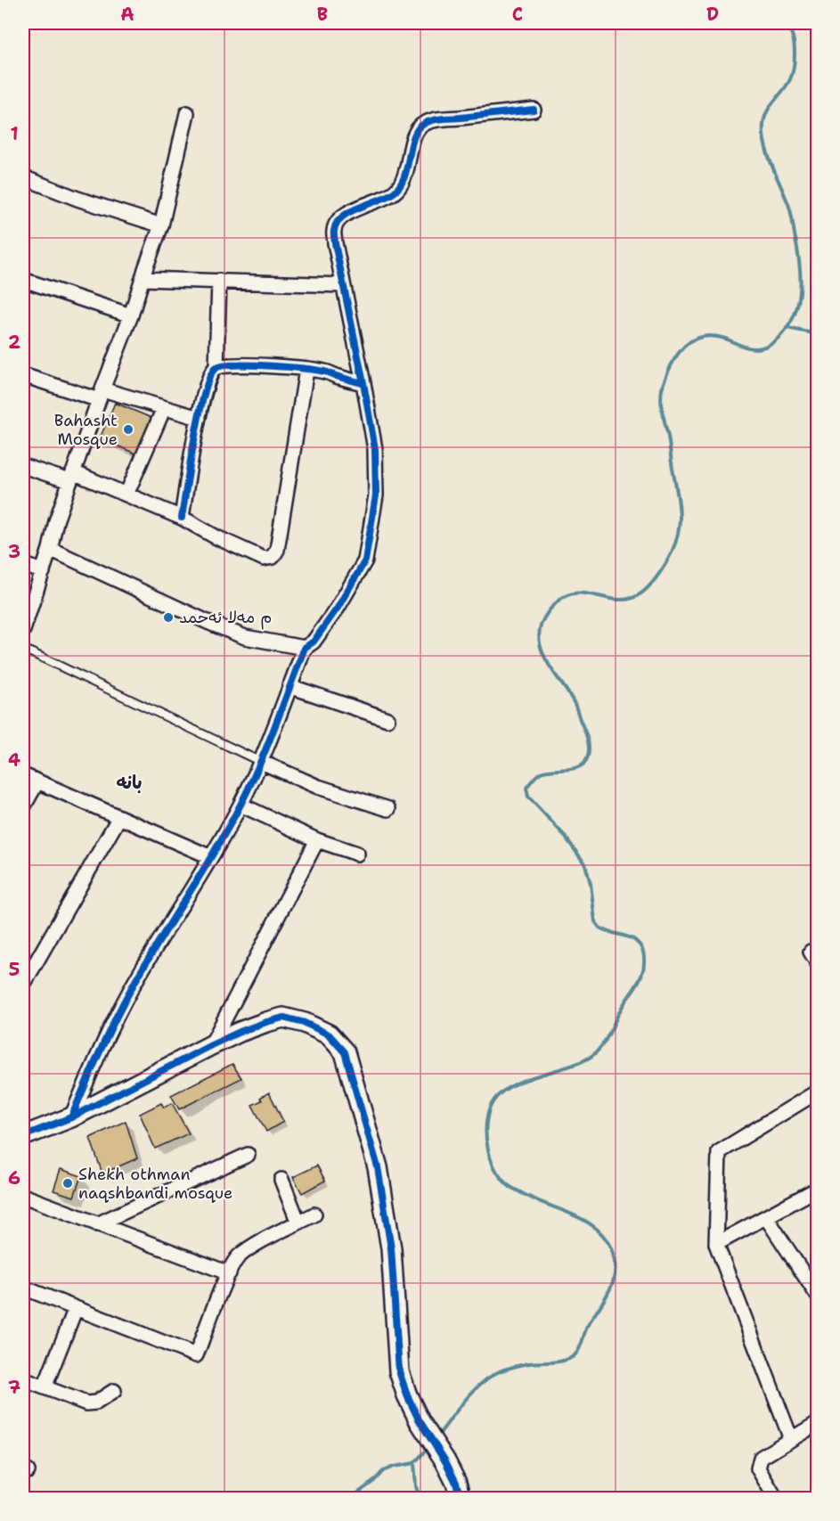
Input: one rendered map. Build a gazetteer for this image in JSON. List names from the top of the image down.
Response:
{
  "districts": ["بانە"],
  "places": ["Bahasht Mosque", "م مەلا ئەحمد", "Shekh othman naqshbandi mosque"],
  "grid": {
    "columns": [
      "A",
      "B",
      "C",
      "D"
    ],
    "rows": [
      "1",
      "2",
      "3",
      "4",
      "5",
      "6",
      "7"
    ]
  }
}
